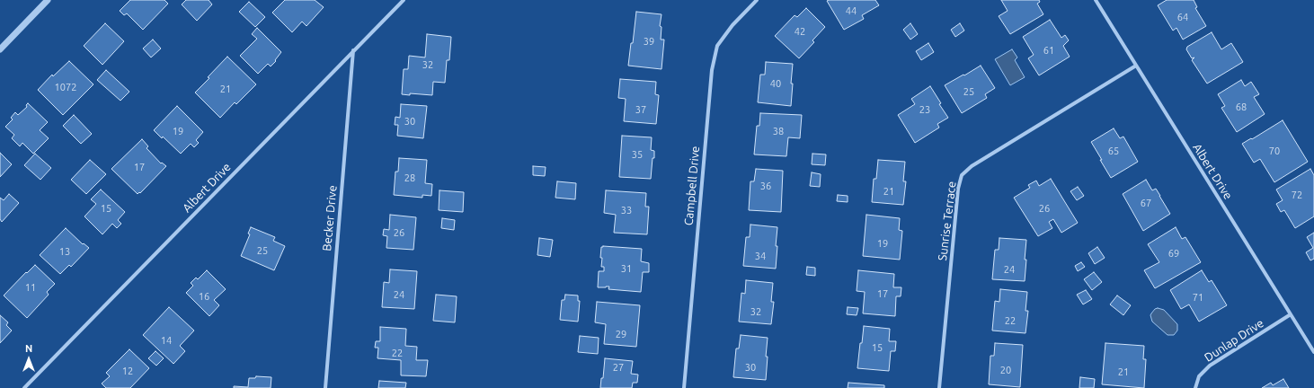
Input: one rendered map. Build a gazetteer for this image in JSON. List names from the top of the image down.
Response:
{
  "streets": {
    "street": [
      "Albert Drive",
      "Campbell Drive",
      "Becker Drive",
      "Sunrise Terrace",
      "Dunlap Drive"
    ]
  },
  "crossings": [
    ["Albert Drive", "Becker Drive"],
    ["Albert Drive", "Sunrise Terrace"],
    ["Albert Drive", "Dunlap Drive"]
  ],
  "house_numbers": [
    "44",
    "64",
    "42",
    "39",
    "61",
    "32",
    "40",
    "1072",
    "21",
    "25",
    "68",
    "37",
    "23",
    "30",
    "19",
    "38",
    "65",
    "70",
    "35",
    "17",
    "28",
    "36",
    "21",
    "72",
    "67",
    "15",
    "26",
    "33",
    "26",
    "19",
    "25",
    "13",
    "69",
    "34",
    "31",
    "24",
    "11",
    "17",
    "24",
    "16",
    "71",
    "32",
    "22",
    "29",
    "14",
    "15",
    "22",
    "27",
    "30",
    "20",
    "12",
    "21"
  ],
  "north": "top"
}
